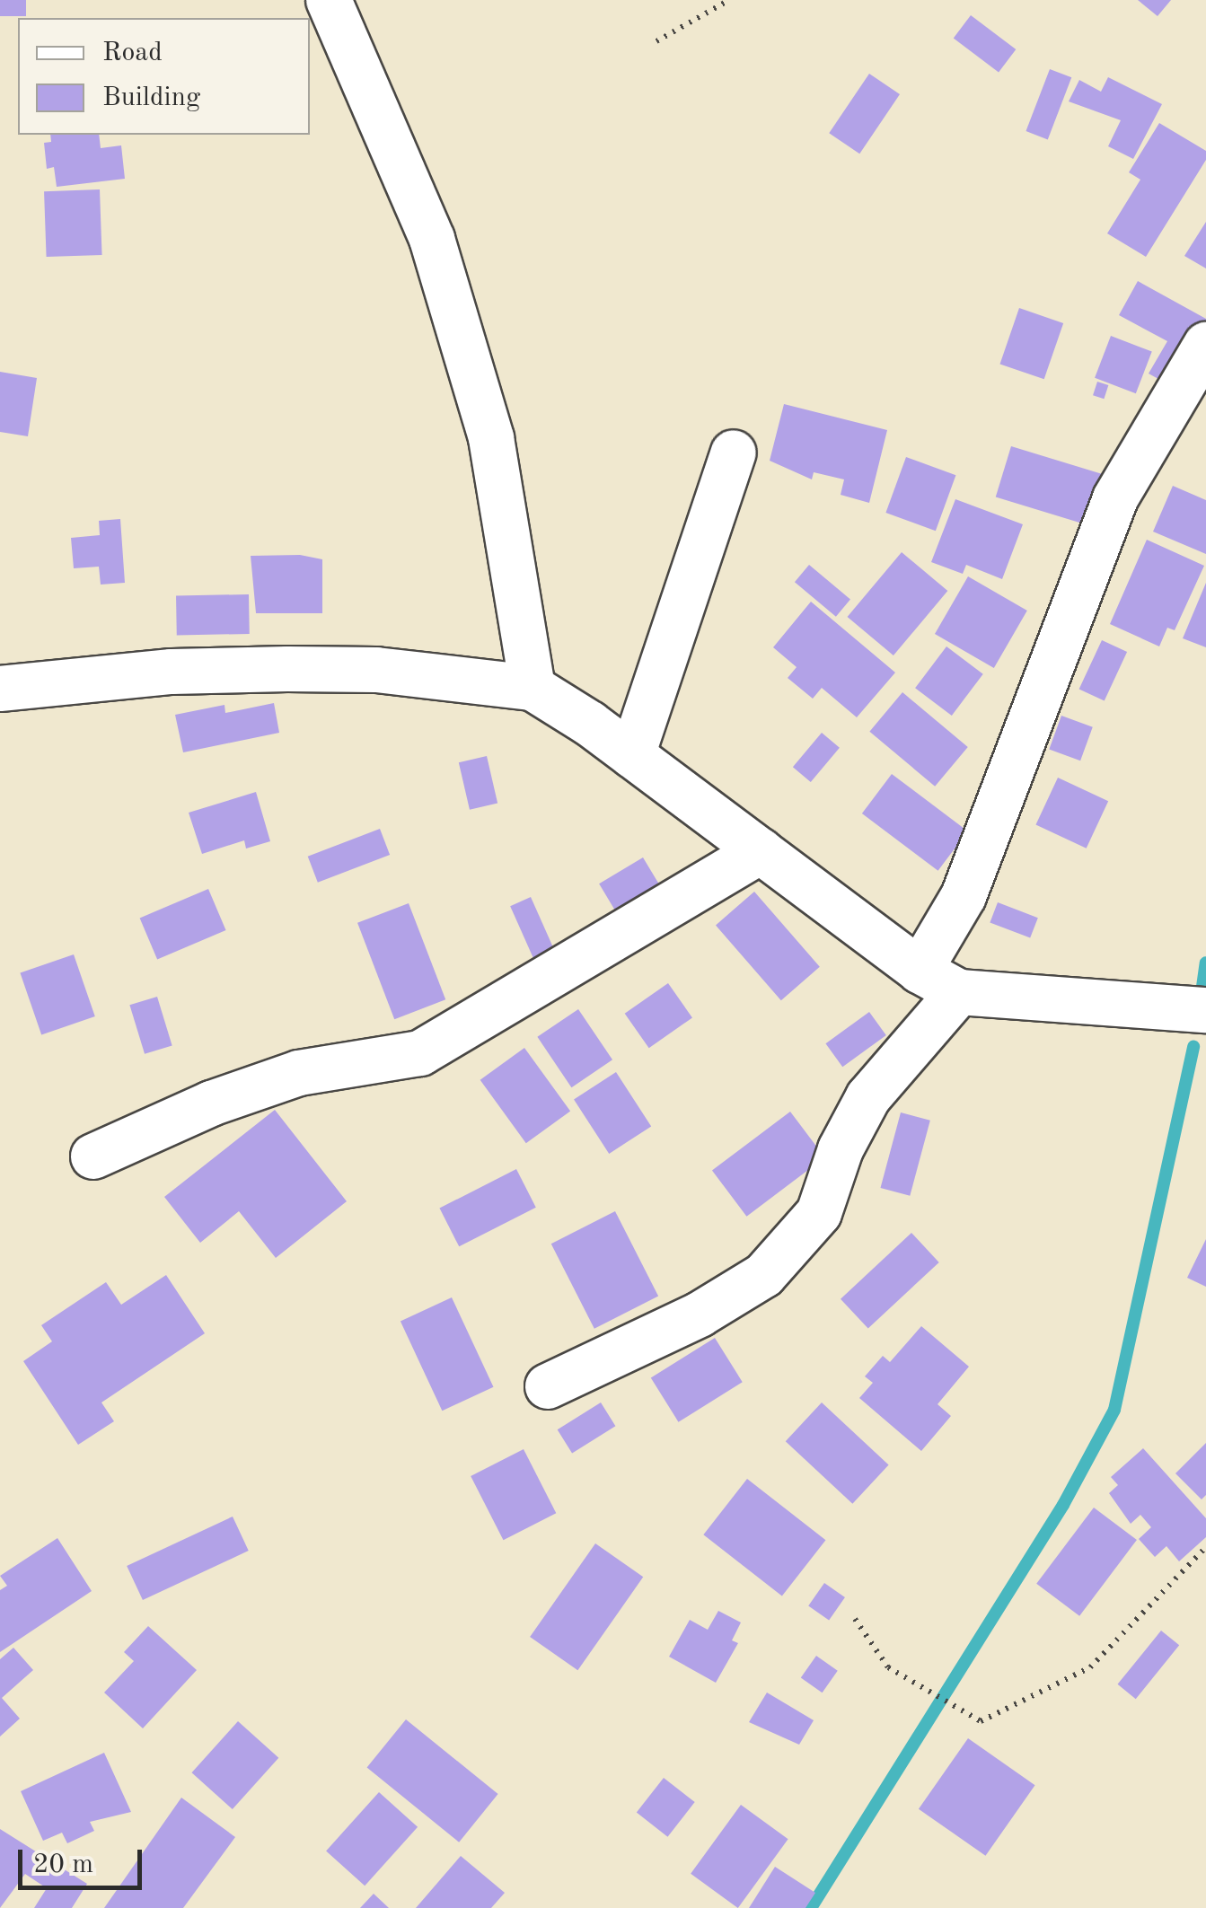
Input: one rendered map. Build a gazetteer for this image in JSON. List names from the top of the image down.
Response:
{
  "legend": ["Road", "Building"],
  "scale_bar": "20 m"
}
